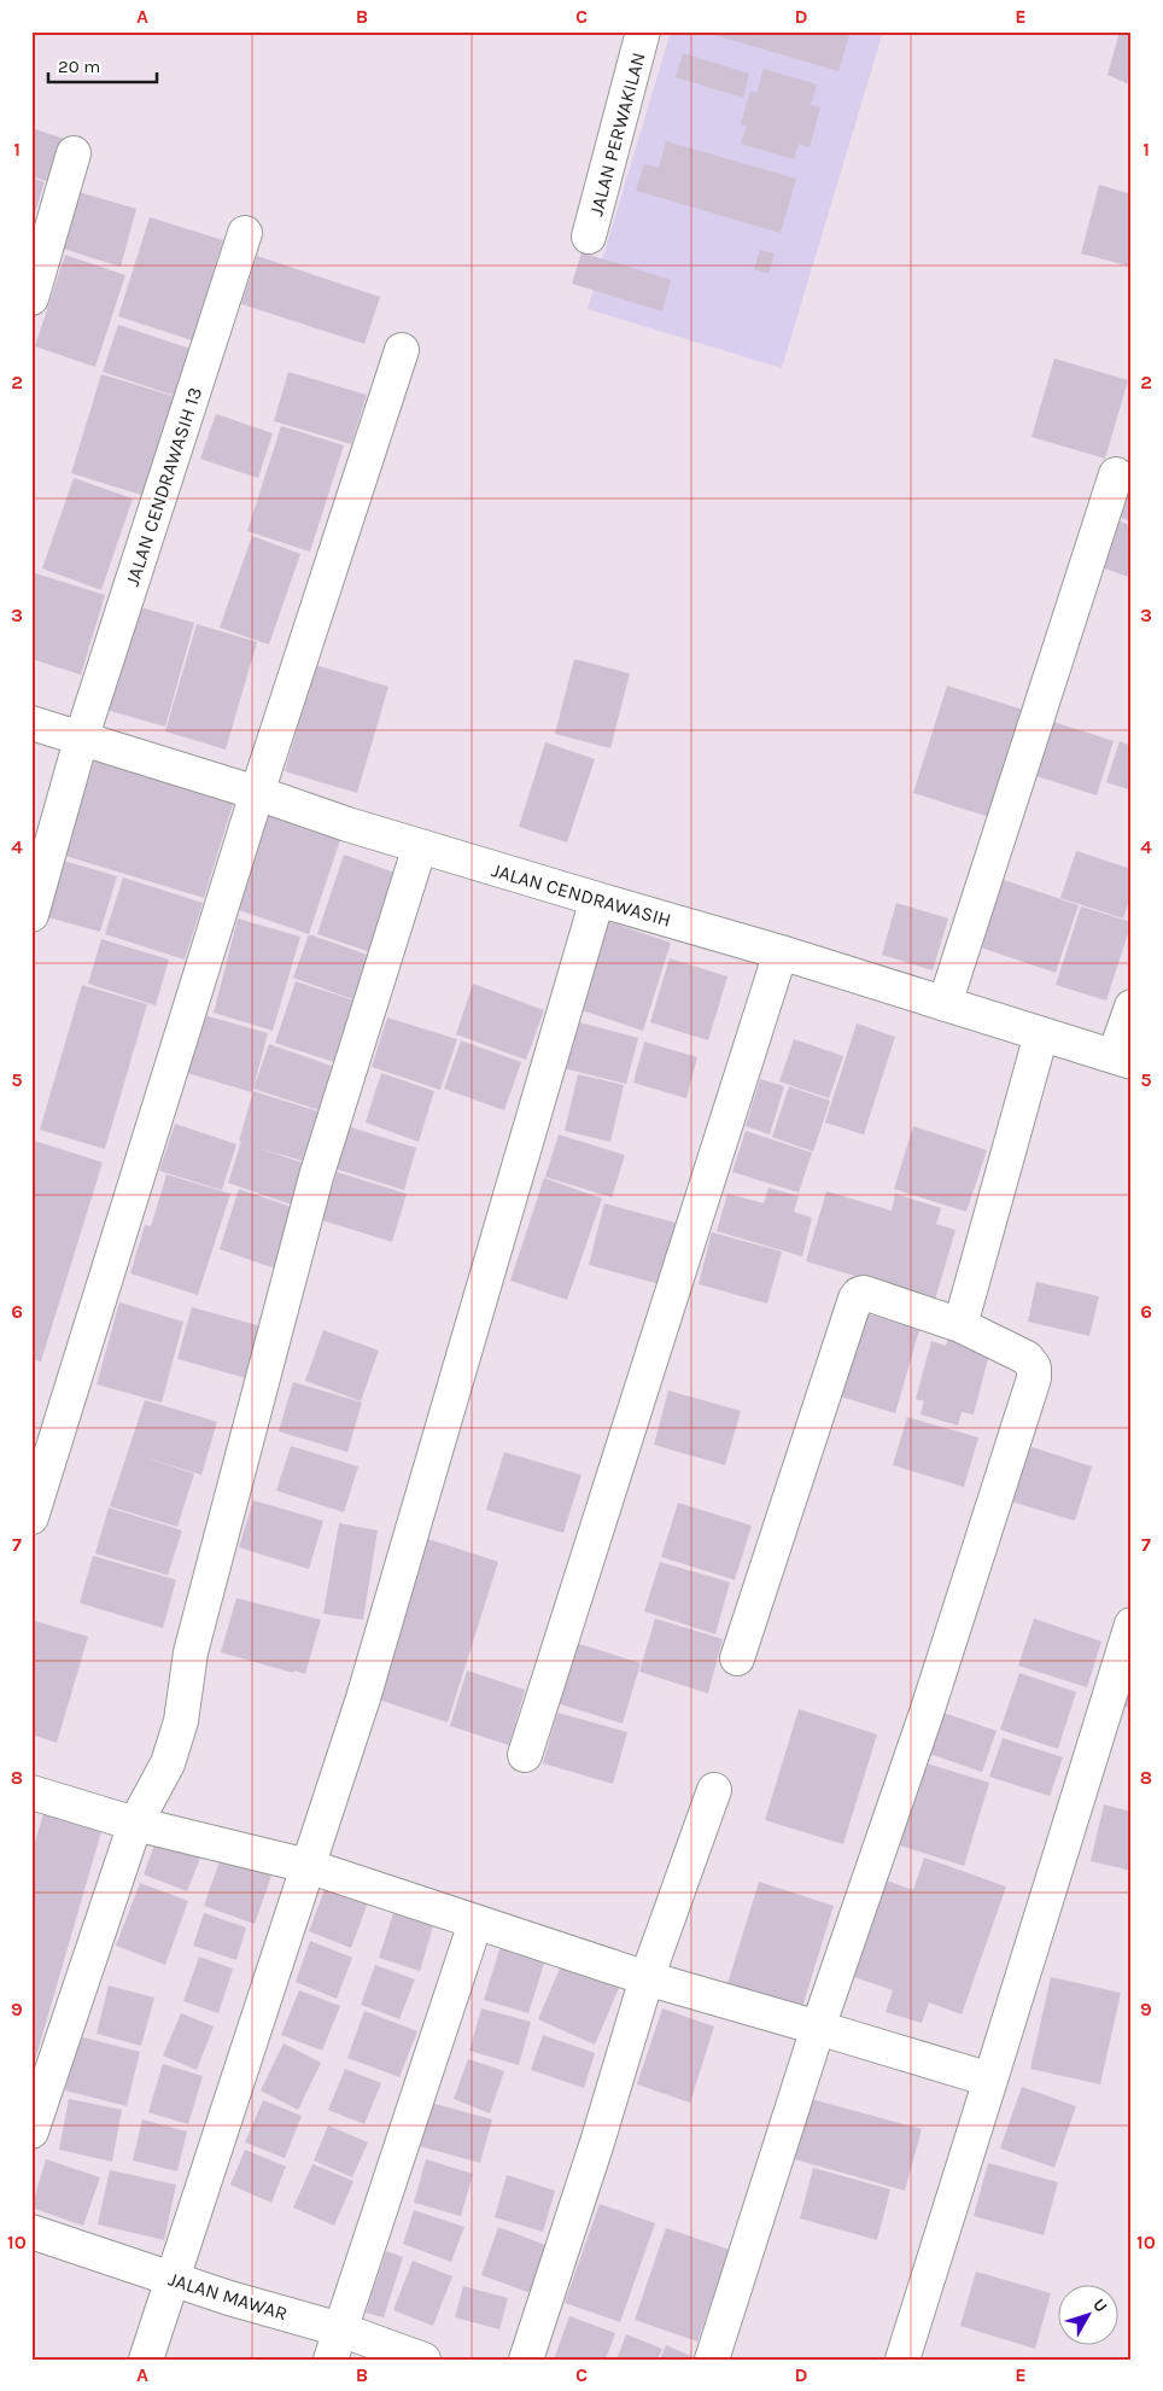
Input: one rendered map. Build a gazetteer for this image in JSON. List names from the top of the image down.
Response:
{
  "streets": {
    "street": [
      "JALAN PERWAKILAN",
      "JALAN CENDRAWASIH 13",
      "JALAN CENDRAWASIH",
      "JALAN MAWAR"
    ]
  },
  "crossings": [
    ["JALAN CENDRAWASIH 13", "JALAN CENDRAWASIH"]
  ],
  "scale_bar": "20 m",
  "north": "top right",
  "grid": {
    "columns": [
      "A",
      "B",
      "C",
      "D",
      "E"
    ],
    "rows": [
      "1",
      "2",
      "3",
      "4",
      "5",
      "6",
      "7",
      "8",
      "9",
      "10"
    ]
  }
}
